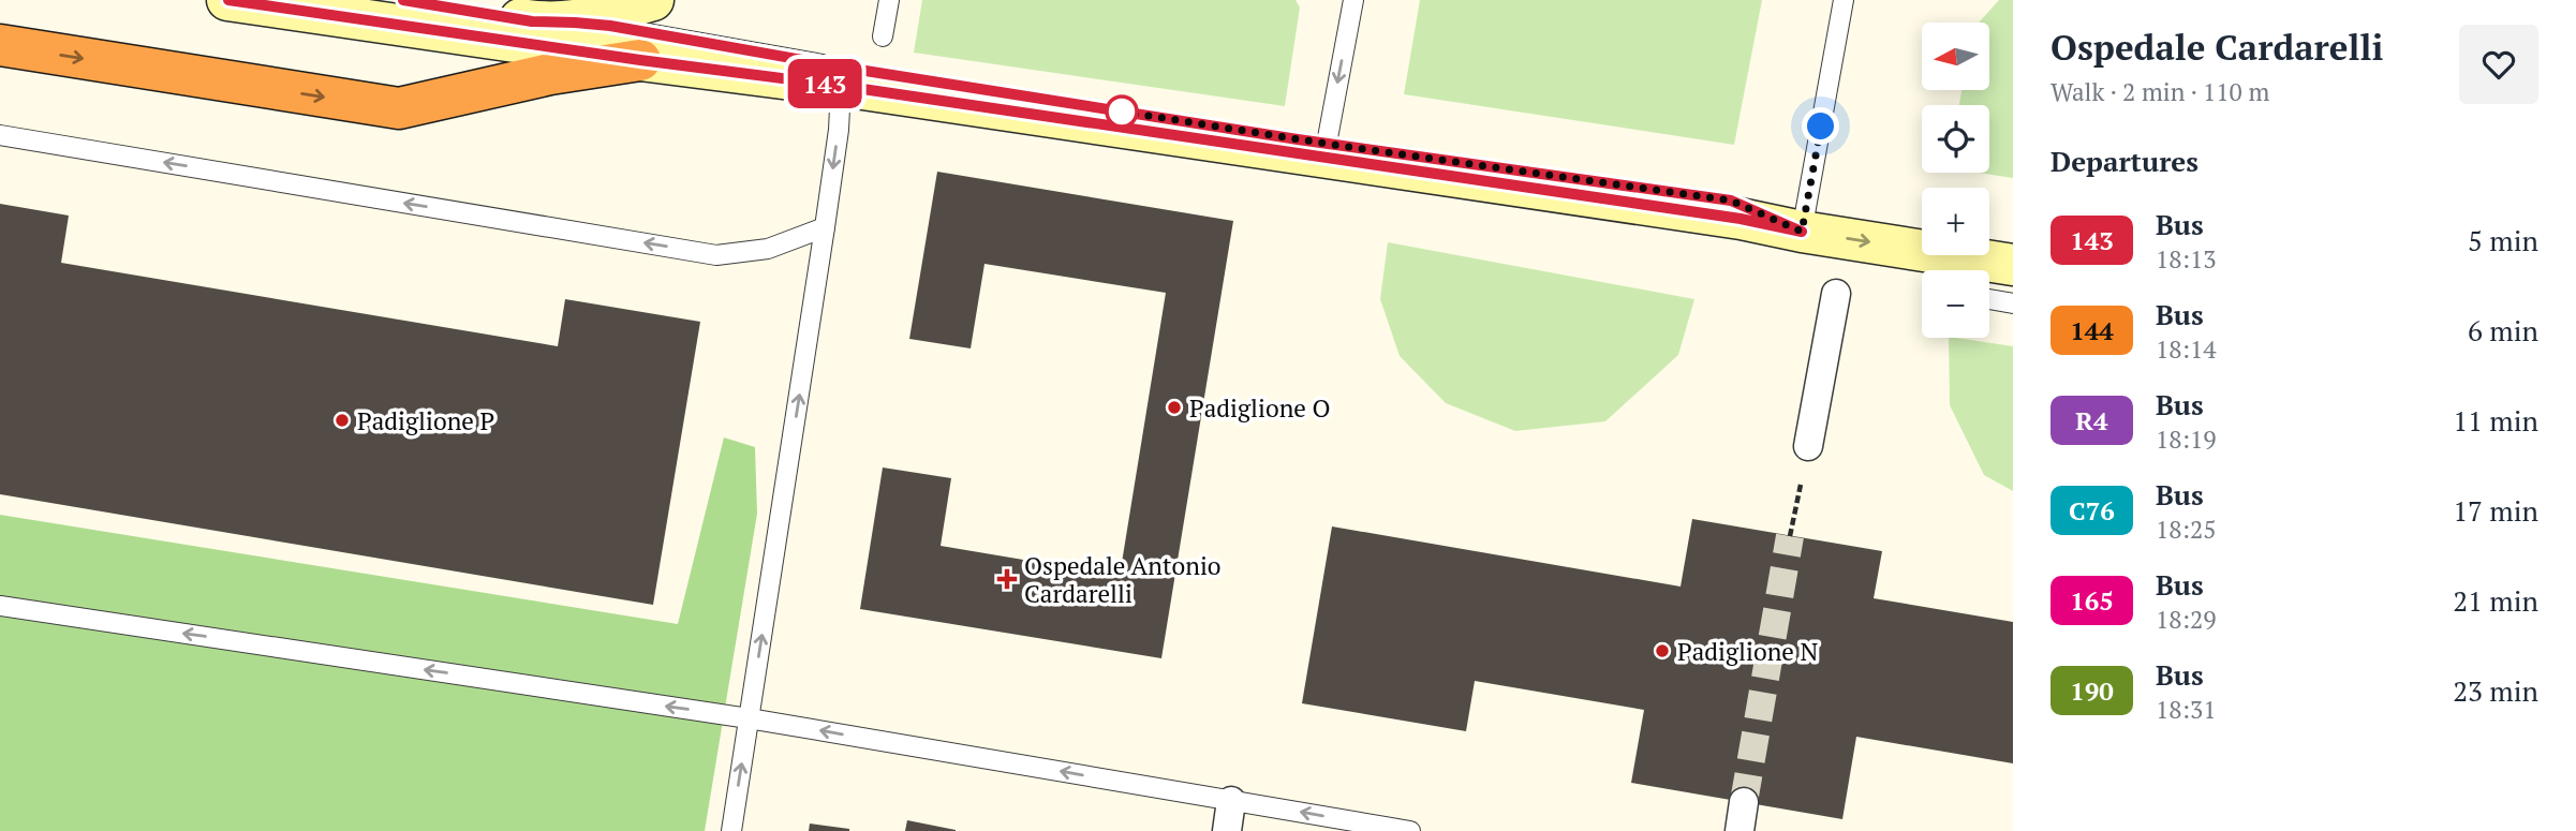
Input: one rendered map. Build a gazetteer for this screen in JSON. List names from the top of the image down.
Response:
{
  "places": {
    "other": ["Padiglione O", "Padiglione P", "Padiglione N"],
    "health": ["Ospedale Antonio Cardarelli"]
  },
  "lines": ["bus line 143"],
  "north": "left",
  "page": {
    "on_map": "143",
    "heading": [
      ["Ospedale Cardarelli", "Walk · 2 min · 110 m"],
      "Departures"
    ],
    "map_buttons": ["+", "−"],
    "list": [
      {
        "mark": "143",
        "name": "Bus",
        "note": "18:13",
        "value": "5 min"
      },
      {
        "mark": "144",
        "name": "Bus",
        "note": "18:14",
        "value": "6 min"
      },
      {
        "mark": "R4",
        "name": "Bus",
        "note": "18:19",
        "value": "11 min"
      },
      {
        "mark": "C76",
        "name": "Bus",
        "note": "18:25",
        "value": "17 min"
      },
      {
        "mark": "165",
        "name": "Bus",
        "note": "18:29",
        "value": "21 min"
      },
      {
        "mark": "190",
        "name": "Bus",
        "note": "18:31",
        "value": "23 min"
      }
    ]
  }
}
